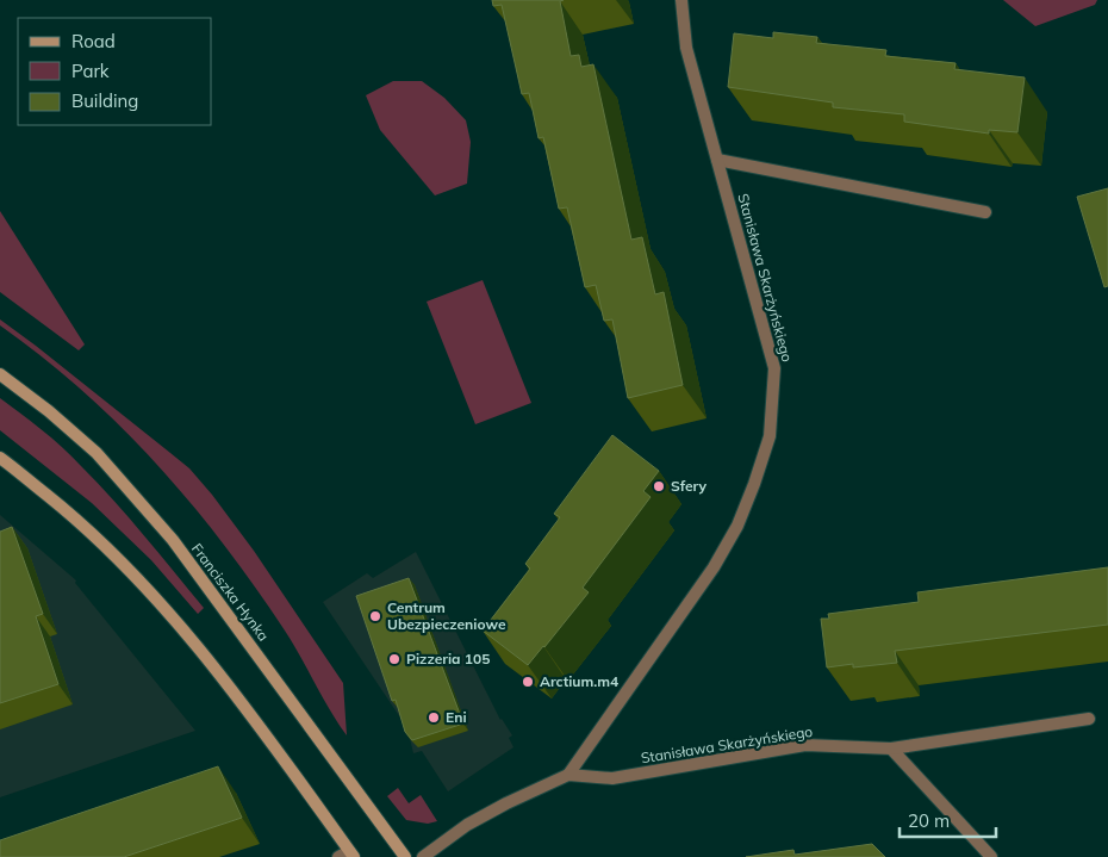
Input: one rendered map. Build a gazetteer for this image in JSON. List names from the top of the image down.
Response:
{
  "streets": {
    "main road": ["Franciszka Hynka"],
    "street": ["Stanisława Skarżyńskiego"]
  },
  "places": [
    "Sfery",
    "Centrum Ubezpieczeniowe",
    "Pizzeria 105",
    "Arctium.m4",
    "Eni"
  ],
  "legend": ["Road", "Park", "Building"],
  "scale_bar": "20 m"
}
